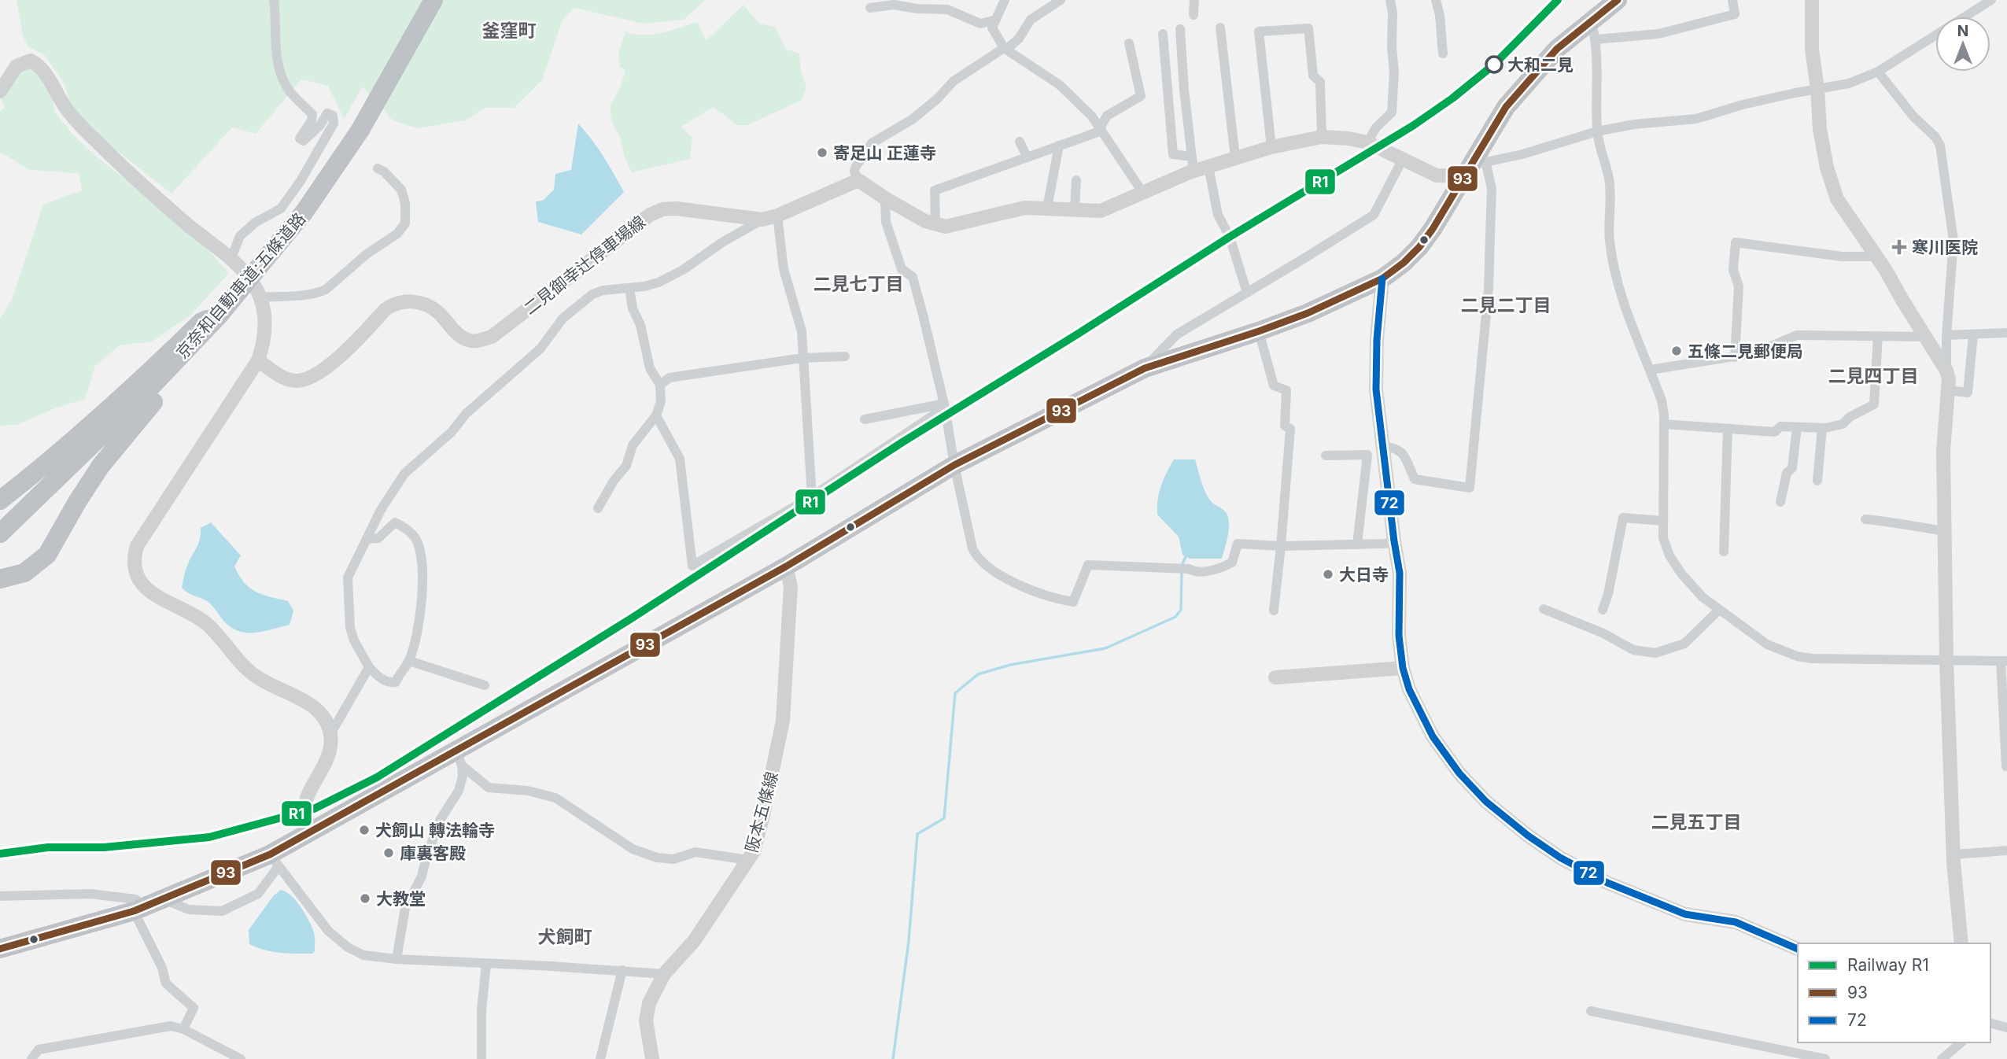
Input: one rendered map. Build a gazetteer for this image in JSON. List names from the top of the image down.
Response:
{
  "streets": {
    "highway": ["京奈和自動車道;五條道路"],
    "street": ["二見御幸辻停車場線", "阪本五條線"]
  },
  "districts": [
    "釜窪町",
    "二見七丁目",
    "二見二丁目",
    "二見四丁目",
    "二見五丁目",
    "犬飼町"
  ],
  "places": {
    "other": [
      "大和二見",
      "寄足山 正蓮寺",
      "五條二見郵便局",
      "大日寺",
      "犬飼山 轉法輪寺",
      "庫裏客殿",
      "大教堂"
    ],
    "health": ["寒川医院"]
  },
  "lines": ["rail line R1", "transit line 93", "transit line 72"],
  "legend": ["Railway R1", "93", "72"],
  "north": "top"
}
